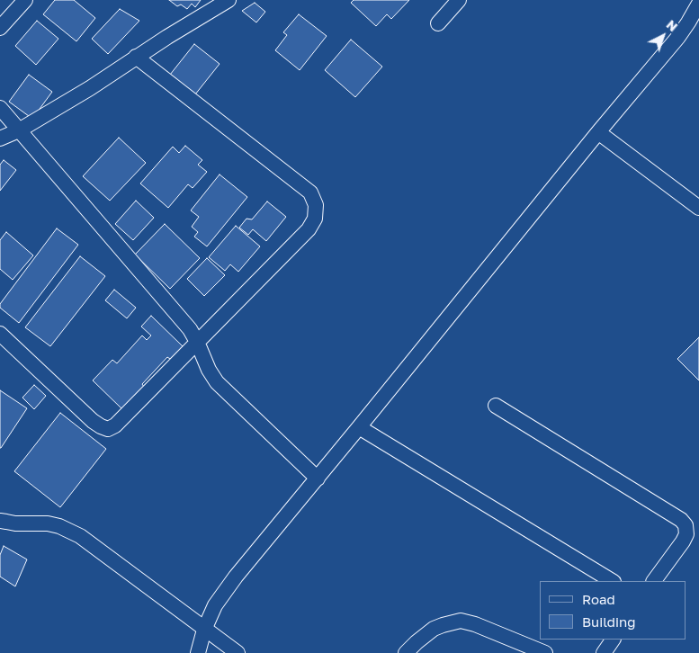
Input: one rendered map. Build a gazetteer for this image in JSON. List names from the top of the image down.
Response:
{
  "legend": ["Road", "Building"],
  "north": "top right"
}
